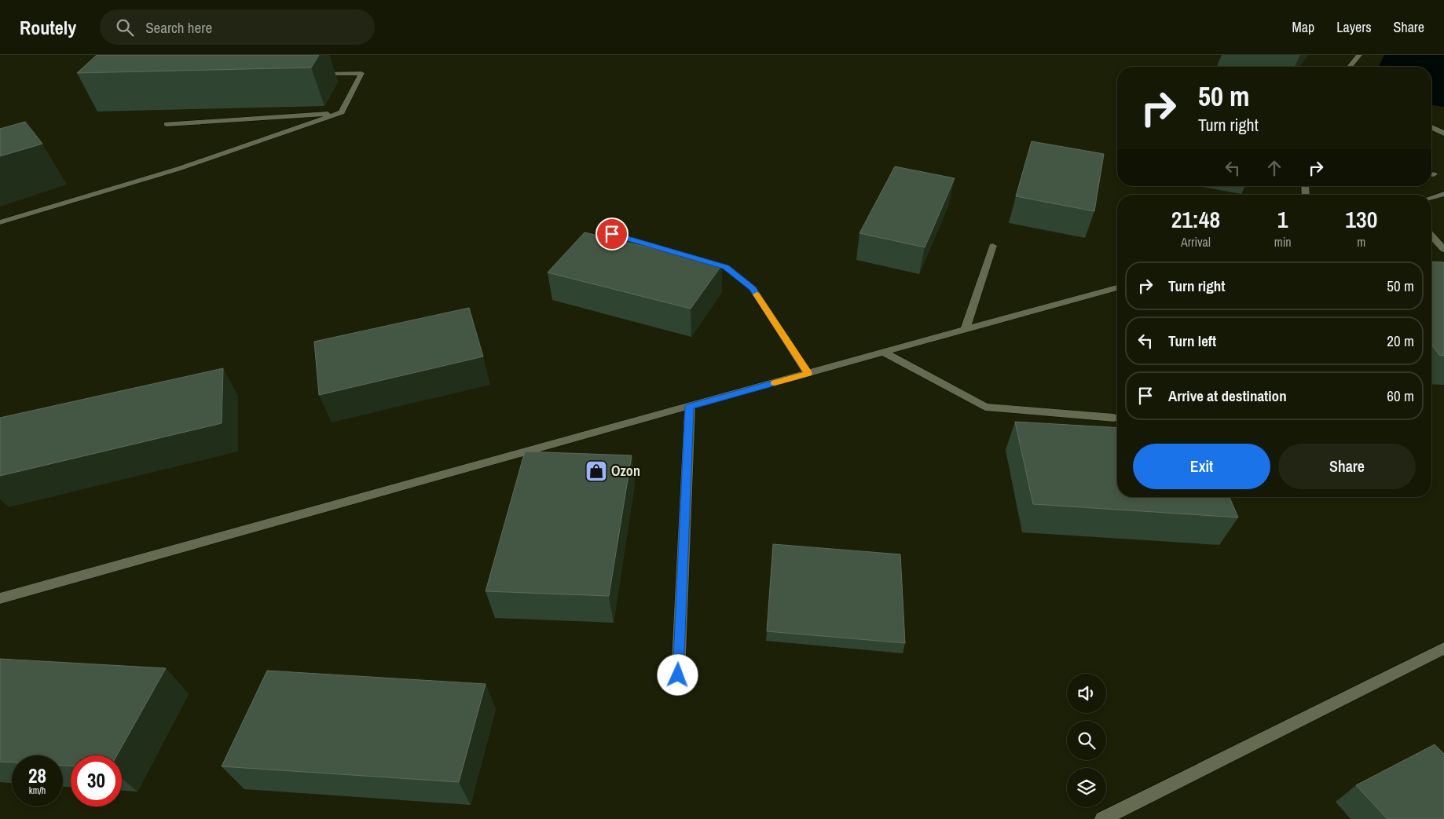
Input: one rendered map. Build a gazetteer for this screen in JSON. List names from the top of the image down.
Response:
{
  "places": {
    "shop": ["Ozon"]
  },
  "page": {
    "header": "Routely",
    "search": "Search here",
    "nav": ["Map", "Layers", "Share"],
    "turn": ["50 m", "Turn right"],
    "eta": [
      "21:48",
      "Arrival",
      "1",
      "min",
      "130",
      "m"
    ],
    "list": [
      {
        "name": "Turn right",
        "value": "50 m"
      },
      {
        "name": "Turn left",
        "value": "20 m"
      },
      {
        "name": "Arrive at destination",
        "value": "60 m"
      }
    ],
    "buttons": ["Exit", "Share"],
    "speed": "28 km/h",
    "limit": "30"
  }
}
